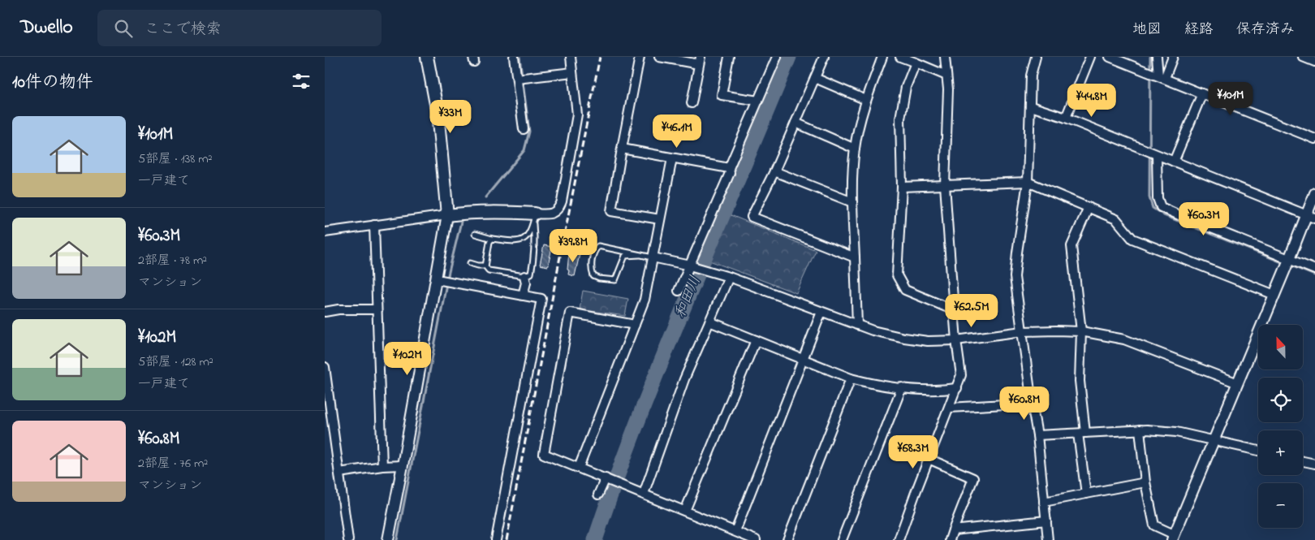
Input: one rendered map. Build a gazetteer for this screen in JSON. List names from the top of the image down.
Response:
{
  "water": ["和田川"],
  "north": "top",
  "page": {
    "header": "Dwello",
    "search": "ここで検索",
    "nav": ["地図", "経路", "保存済み"],
    "heading": "10件の物件",
    "price": [
      "¥101M",
      "¥44.8M",
      "¥33M",
      "¥46.1M",
      "¥60.3M",
      "¥39.8M",
      "¥62.5M",
      "¥102M",
      "¥60.8M",
      "¥68.3M"
    ],
    "list": [
      {
        "name": "¥101M",
        "note": "5部屋 · 138 m² · 一戸建て"
      },
      {
        "name": "¥60.3M",
        "note": "2部屋 · 78 m² · マンション"
      },
      {
        "name": "¥102M",
        "note": "5部屋 · 128 m² · 一戸建て"
      },
      {
        "name": "¥60.8M",
        "note": "2部屋 · 76 m² · マンション"
      }
    ],
    "map_buttons": ["+", "−"]
  }
}
